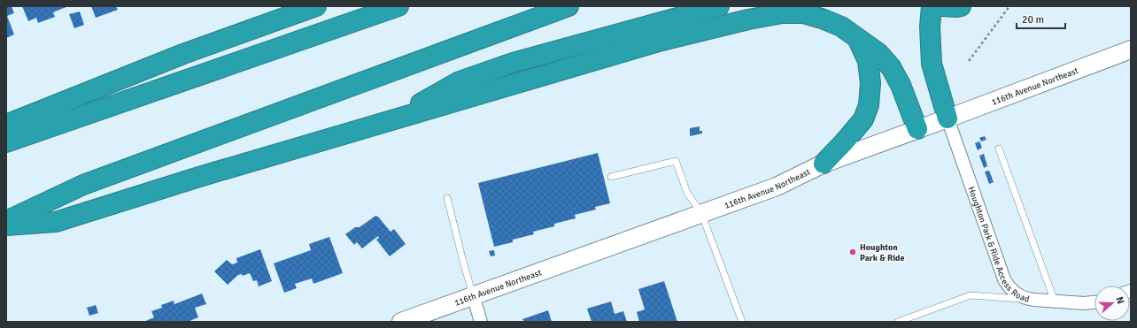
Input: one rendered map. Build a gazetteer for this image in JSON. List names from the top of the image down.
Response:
{
  "streets": {
    "street": ["116th Avenue Northeast", "Houghton Park & Ride Access Road"]
  },
  "crossings": [
    ["116th Avenue Northeast", "Houghton Park & Ride Access Road"]
  ],
  "places": ["Houghton Park & Ride"],
  "scale_bar": "20 m",
  "north": "right"
}
